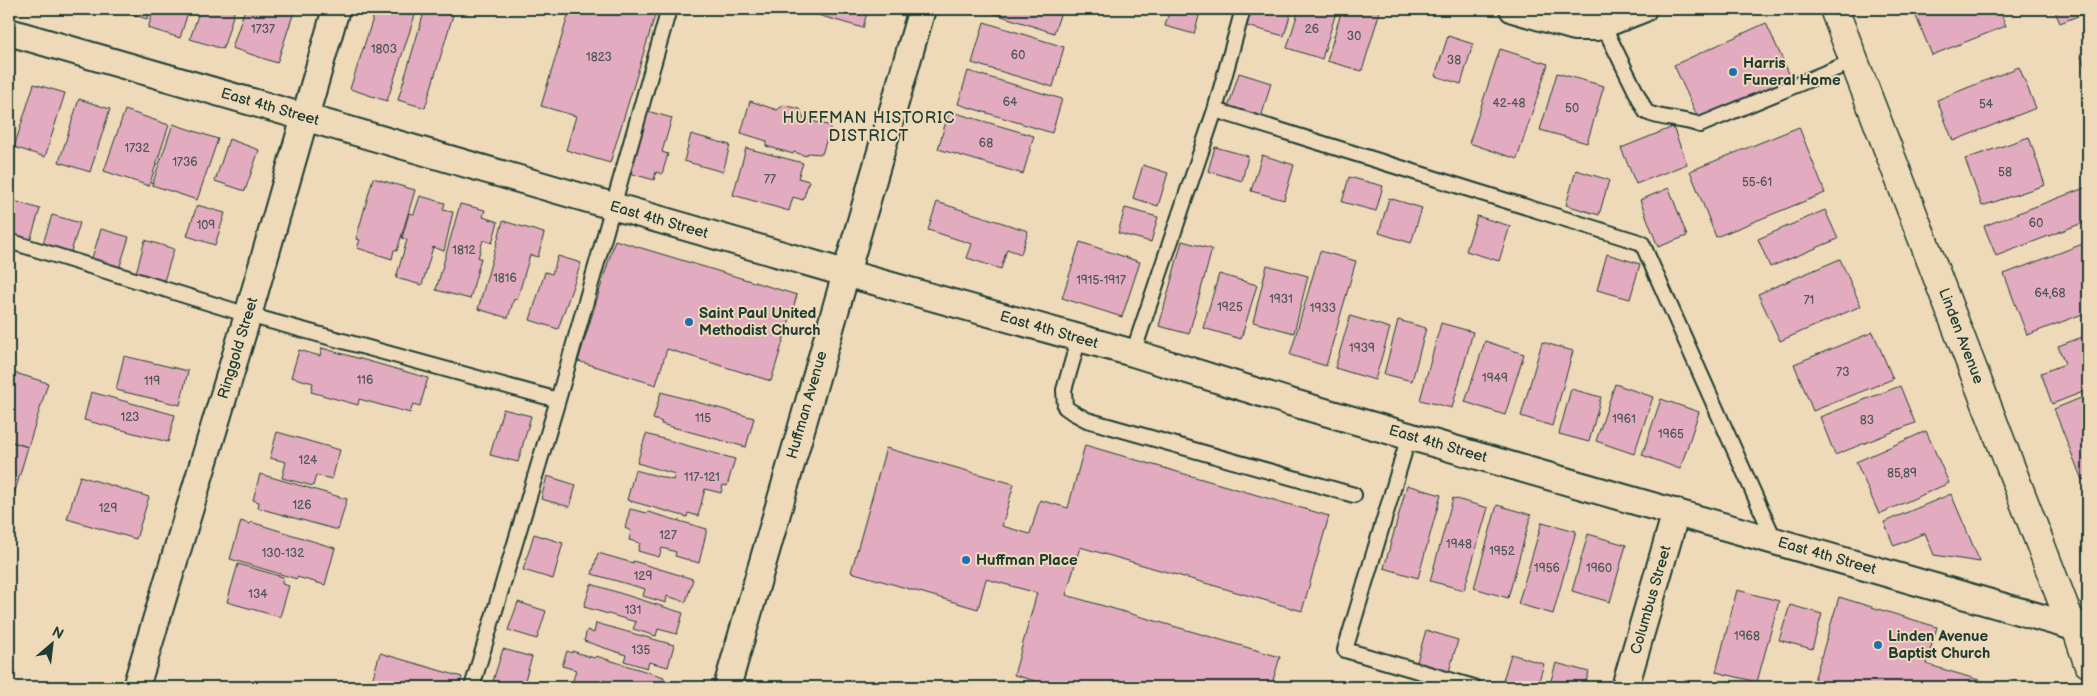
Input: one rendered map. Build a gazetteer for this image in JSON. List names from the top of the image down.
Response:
{
  "streets": {
    "main road": ["Linden Avenue"],
    "street": [
      "East 4th Street",
      "Ringgold Street",
      "Huffman Avenue",
      "Columbus Street"
    ]
  },
  "crossings": [
    ["East 4th Street", "Linden Avenue"],
    ["East 4th Street", "Ringgold Street"],
    ["East 4th Street", "Huffman Avenue"],
    ["East 4th Street", "Columbus Street"]
  ],
  "districts": ["HUFFMAN HISTORIC DISTRICT"],
  "places": [
    "Harris Funeral Home",
    "Saint Paul United Methodist Church",
    "Huffman Place",
    "Linden Avenue Baptist Church"
  ],
  "house_numbers": [
    "1737",
    "26",
    "30",
    "1803",
    "60",
    "1823",
    "38",
    "64",
    "42-48",
    "54",
    "50",
    "68",
    "1732",
    "1736",
    "58",
    "77",
    "55-61",
    "60",
    "109",
    "1812",
    "1816",
    "1915-1917",
    "64,68",
    "1931",
    "71",
    "1925",
    "1933",
    "1939",
    "73",
    "1949",
    "116",
    "119",
    "123",
    "115",
    "1961",
    "83",
    "1965",
    "124",
    "85,89",
    "117-121",
    "126",
    "129",
    "127",
    "1948",
    "1952",
    "130-132",
    "1956",
    "1960",
    "129",
    "134",
    "131",
    "1968",
    "135"
  ],
  "north": "top right"
}
